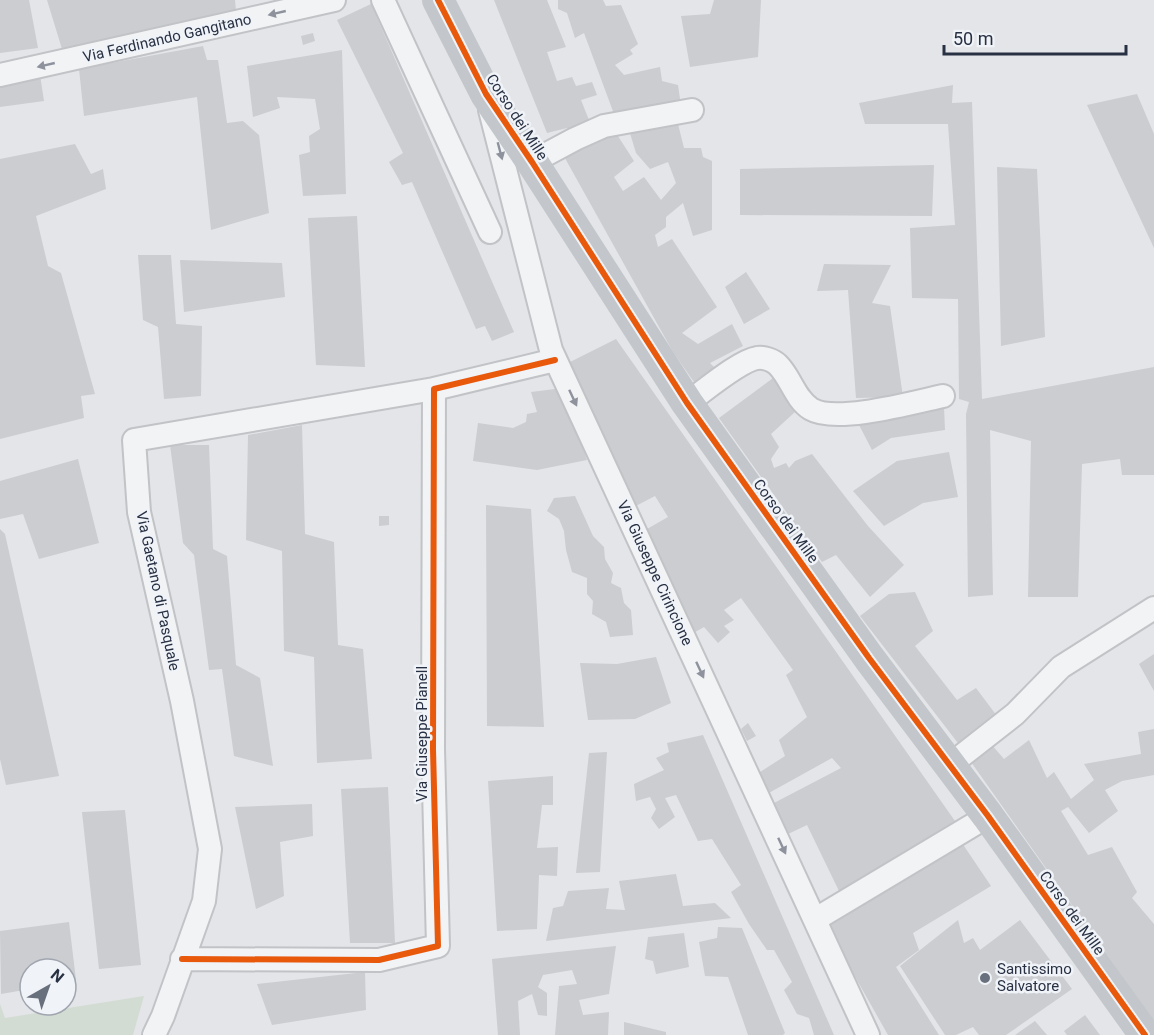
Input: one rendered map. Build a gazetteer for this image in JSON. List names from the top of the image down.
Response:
{
  "streets": {
    "street": [
      "Via Ferdinando Gangitano",
      "Corso dei Mille",
      "Via Giuseppe Cirincione",
      "Via Gaetano di Pasquale",
      "Via Giuseppe Pianell"
    ]
  },
  "crossings": [
    ["Corso dei Mille", "Via Giuseppe Cirincione"],
    ["Via Gaetano di Pasquale", "Via Giuseppe Pianell"]
  ],
  "one_way": ["Via Ferdinando Gangitano", "Via Giuseppe Cirincione"],
  "places": ["Santissimo Salvatore"],
  "scale_bar": "50 m",
  "north": "top right"
}
